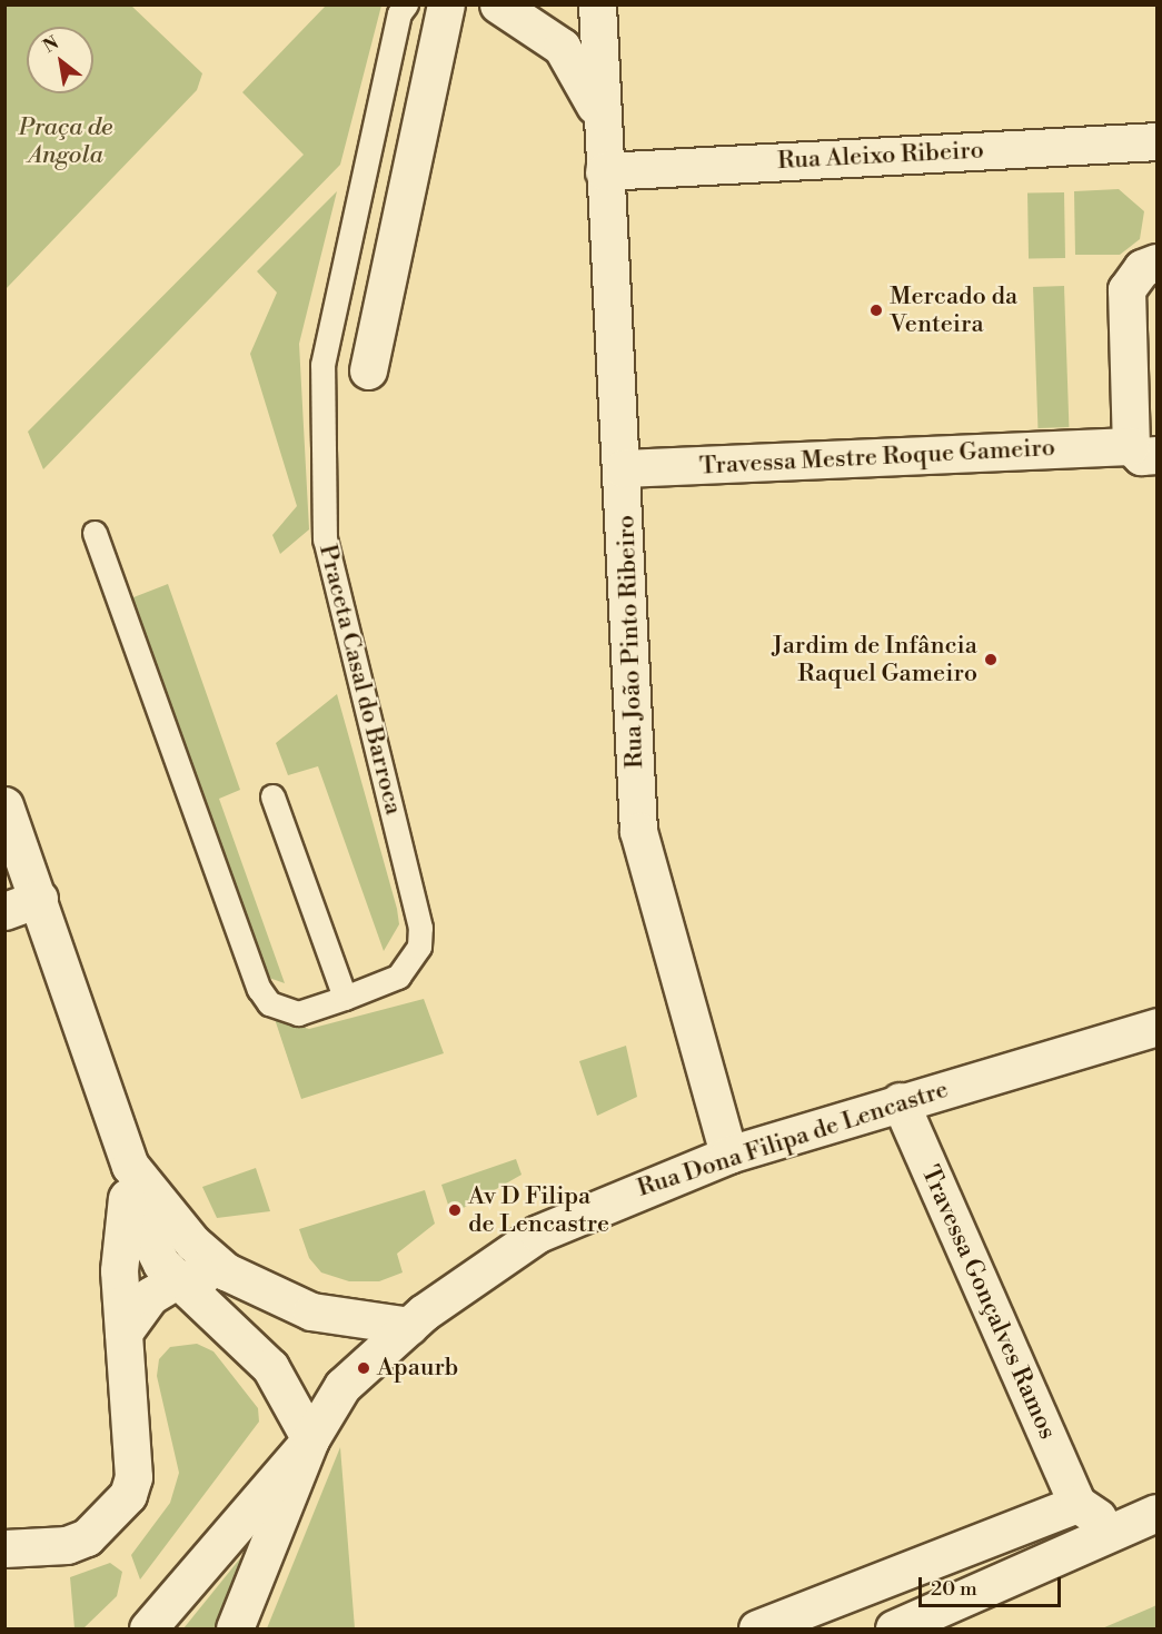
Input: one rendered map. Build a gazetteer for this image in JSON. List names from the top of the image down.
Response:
{
  "streets": {
    "street": [
      "Rua Aleixo Ribeiro",
      "Travessa Mestre Roque Gameiro",
      "Rua João Pinto Ribeiro",
      "Rua Dona Filipa de Lencastre",
      "Travessa Gonçalves Ramos"
    ],
    "lane": ["Praceta Casal do Barroca"]
  },
  "crossings": [
    ["Rua Aleixo Ribeiro", "Rua João Pinto Ribeiro"],
    ["Travessa Mestre Roque Gameiro", "Rua João Pinto Ribeiro"],
    ["Rua João Pinto Ribeiro", "Rua Dona Filipa de Lencastre"],
    ["Rua Dona Filipa de Lencastre", "Travessa Gonçalves Ramos"]
  ],
  "parks": ["Praça de Angola"],
  "places": [
    "Mercado da Venteira",
    "Jardim de Infância Raquel Gameiro",
    "Av D Filipa de Lencastre",
    "Apaurb"
  ],
  "scale_bar": "20 m",
  "north": "top left"
}
